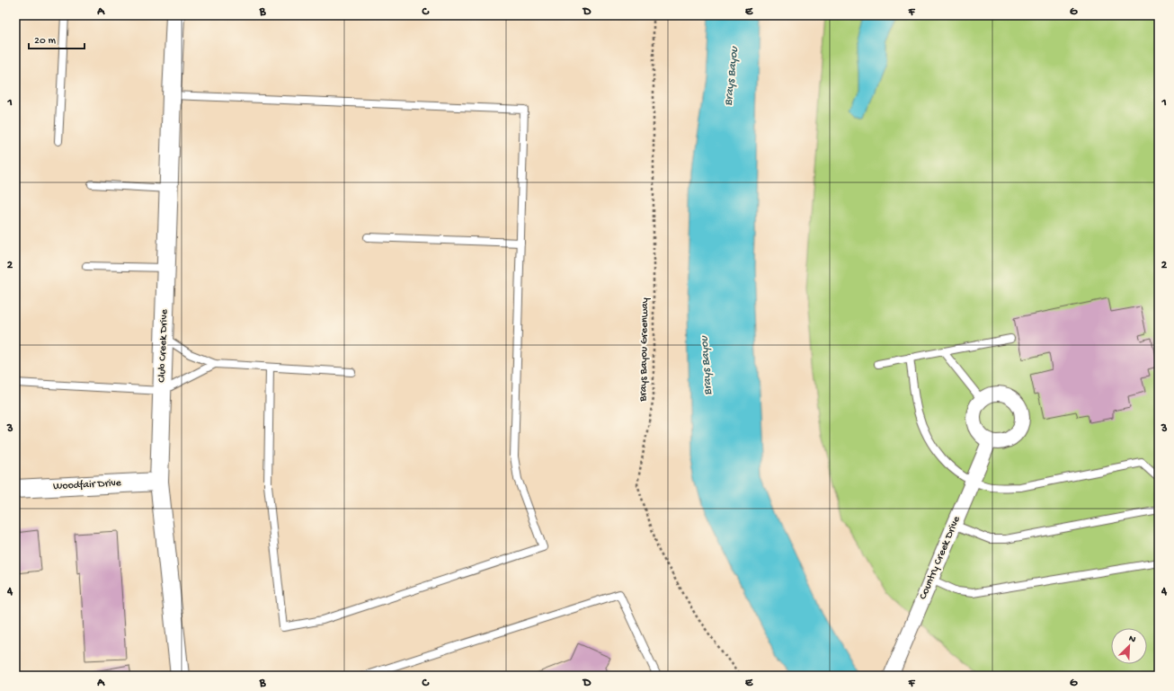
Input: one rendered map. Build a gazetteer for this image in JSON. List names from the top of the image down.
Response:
{
  "streets": {
    "street": ["Club Creek Drive", "Woodfair Drive", "Country Creek Drive"],
    "path": ["Brays Bayou Greenway"]
  },
  "crossings": [
    ["Club Creek Drive", "Woodfair Drive"]
  ],
  "water": ["Brays Bayou"],
  "scale_bar": "20 m",
  "north": "top right",
  "grid": {
    "columns": [
      "A",
      "B",
      "C",
      "D",
      "E",
      "F",
      "G"
    ],
    "rows": [
      "1",
      "2",
      "3",
      "4"
    ]
  }
}
